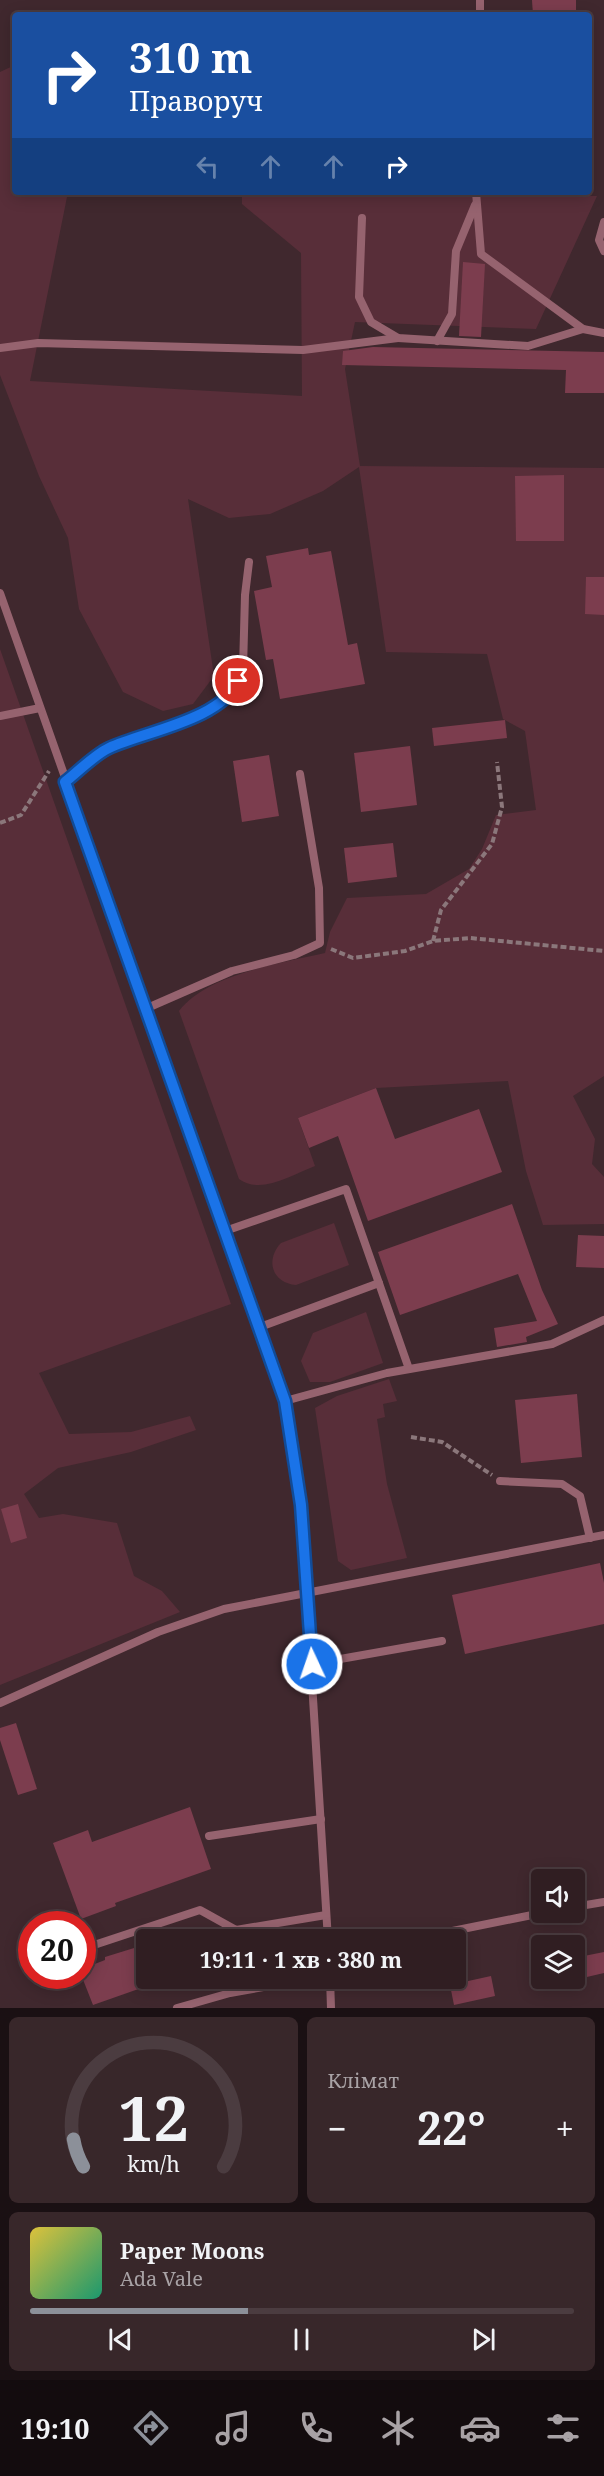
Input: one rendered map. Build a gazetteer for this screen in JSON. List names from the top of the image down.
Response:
{
  "page": {
    "turn": ["310 m", "Праворуч"],
    "limit": "20",
    "trip": "19:11 · 1 хв · 380 m",
    "tile": "Клімат",
    "heat": ["−", "22°", "+"],
    "song": ["Paper Moons", "Ada Vale"],
    "tabs": "19:10",
    "gauge": ["12", "km/h"]
  }
}
